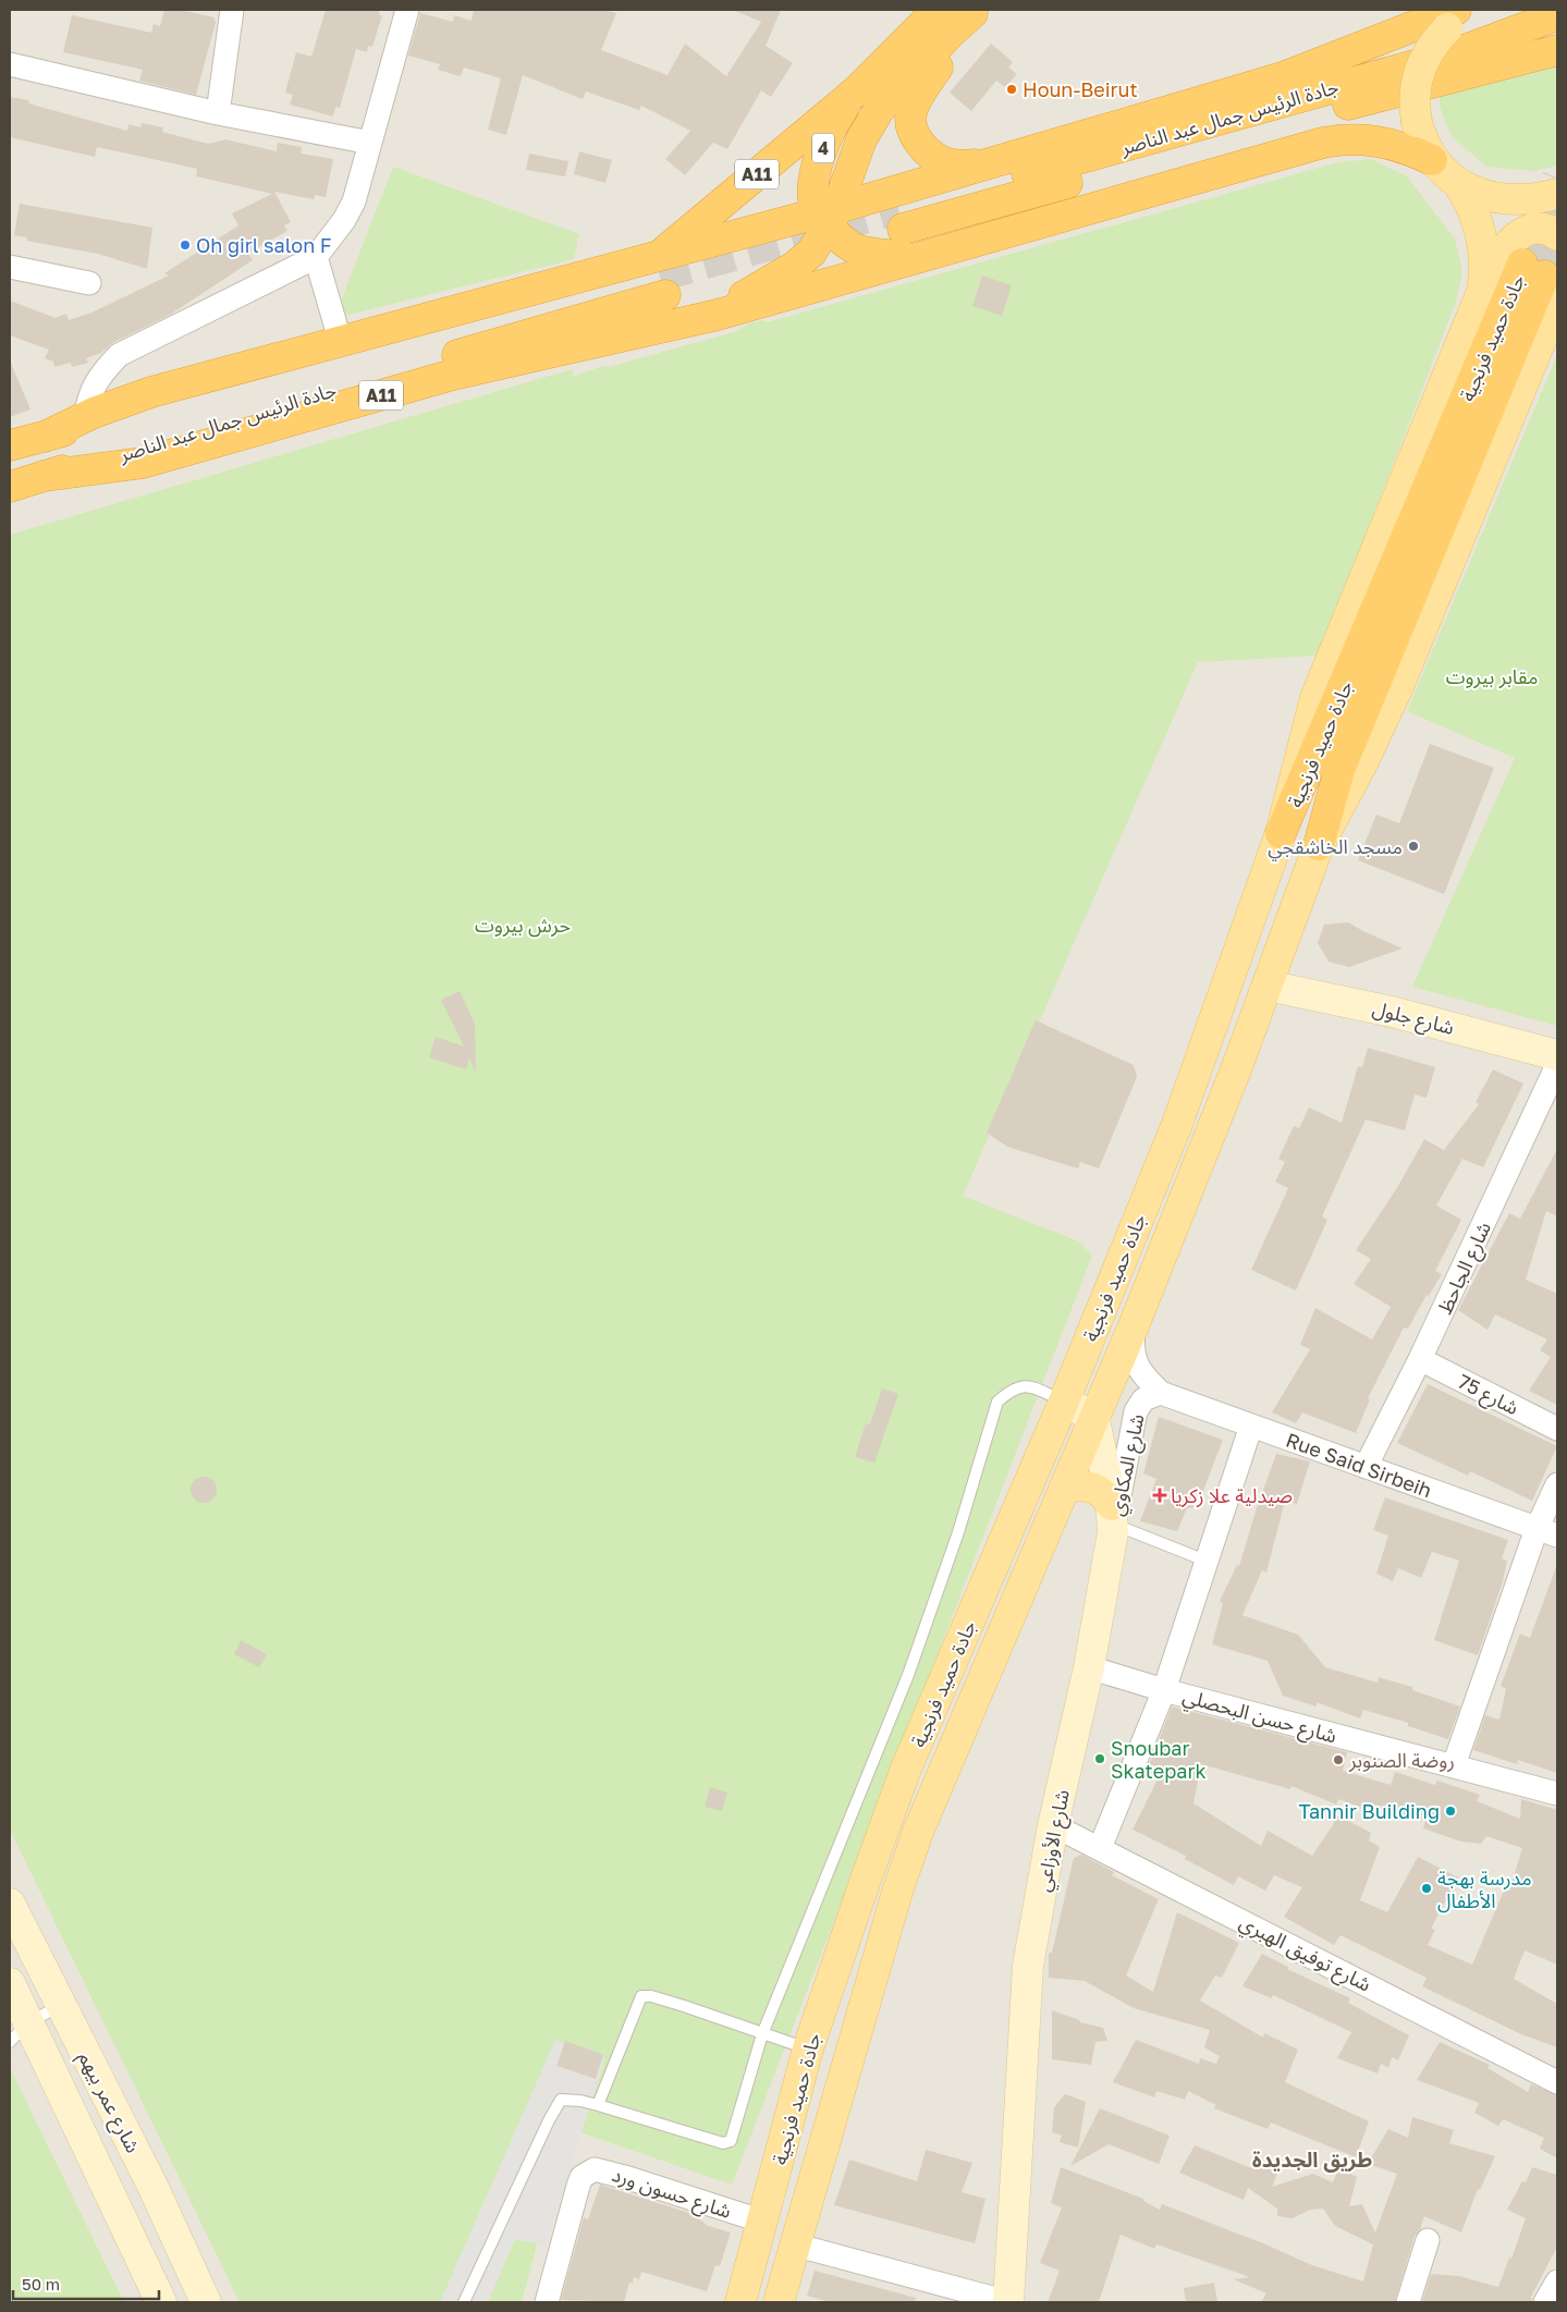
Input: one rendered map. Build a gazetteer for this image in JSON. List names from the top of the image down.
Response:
{
  "streets": {
    "highway": [
      "جادة الرئيس جمال عبد الناصر",
      "4",
      "A11",
      "جادة حميد فرنجية"
    ],
    "main road": ["شارع جلول", "شارع الأوزاعي", "شارع عمر بيهم"],
    "street": [
      "شارع الجاحظ",
      "شارع 75",
      "شارع المكاوي",
      "Rue Said Sirbeih",
      "شارع حسن البحصلي",
      "شارع توفيق الهبري",
      "شارع حسون ورد"
    ]
  },
  "crossings": [
    ["جادة الرئيس جمال عبد الناصر", "A11"],
    ["4", "A11"],
    ["جادة حميد فرنجية", "شارع جلول"],
    ["جادة حميد فرنجية", "شارع المكاوي"],
    ["جادة حميد فرنجية", "شارع الأوزاعي"],
    ["جادة حميد فرنجية", "شارع حسون ورد"],
    ["شارع الجاحظ", "شارع 75"],
    ["شارع الجاحظ", "Rue Said Sirbeih"],
    ["شارع المكاوي", "Rue Said Sirbeih"],
    ["شارع المكاوي", "شارع الأوزاعي"],
    ["شارع حسن البحصلي", "شارع الأوزاعي"],
    ["شارع الأوزاعي", "شارع توفيق الهبري"]
  ],
  "districts": ["طريق الجديدة"],
  "parks": ["مقابر بيروت", "حرش بيروت"],
  "places": {
    "other": [
      "Houn-Beirut",
      "Oh girl salon F",
      "مسجد الخاشقجي",
      "Snoubar Skatepark",
      "روضة الصنوبر",
      "Tannir Building",
      "مدرسة بهجة الأطفال"
    ],
    "health": ["صيدلية علا زكريا"]
  },
  "scale_bar": "50 m"
}
